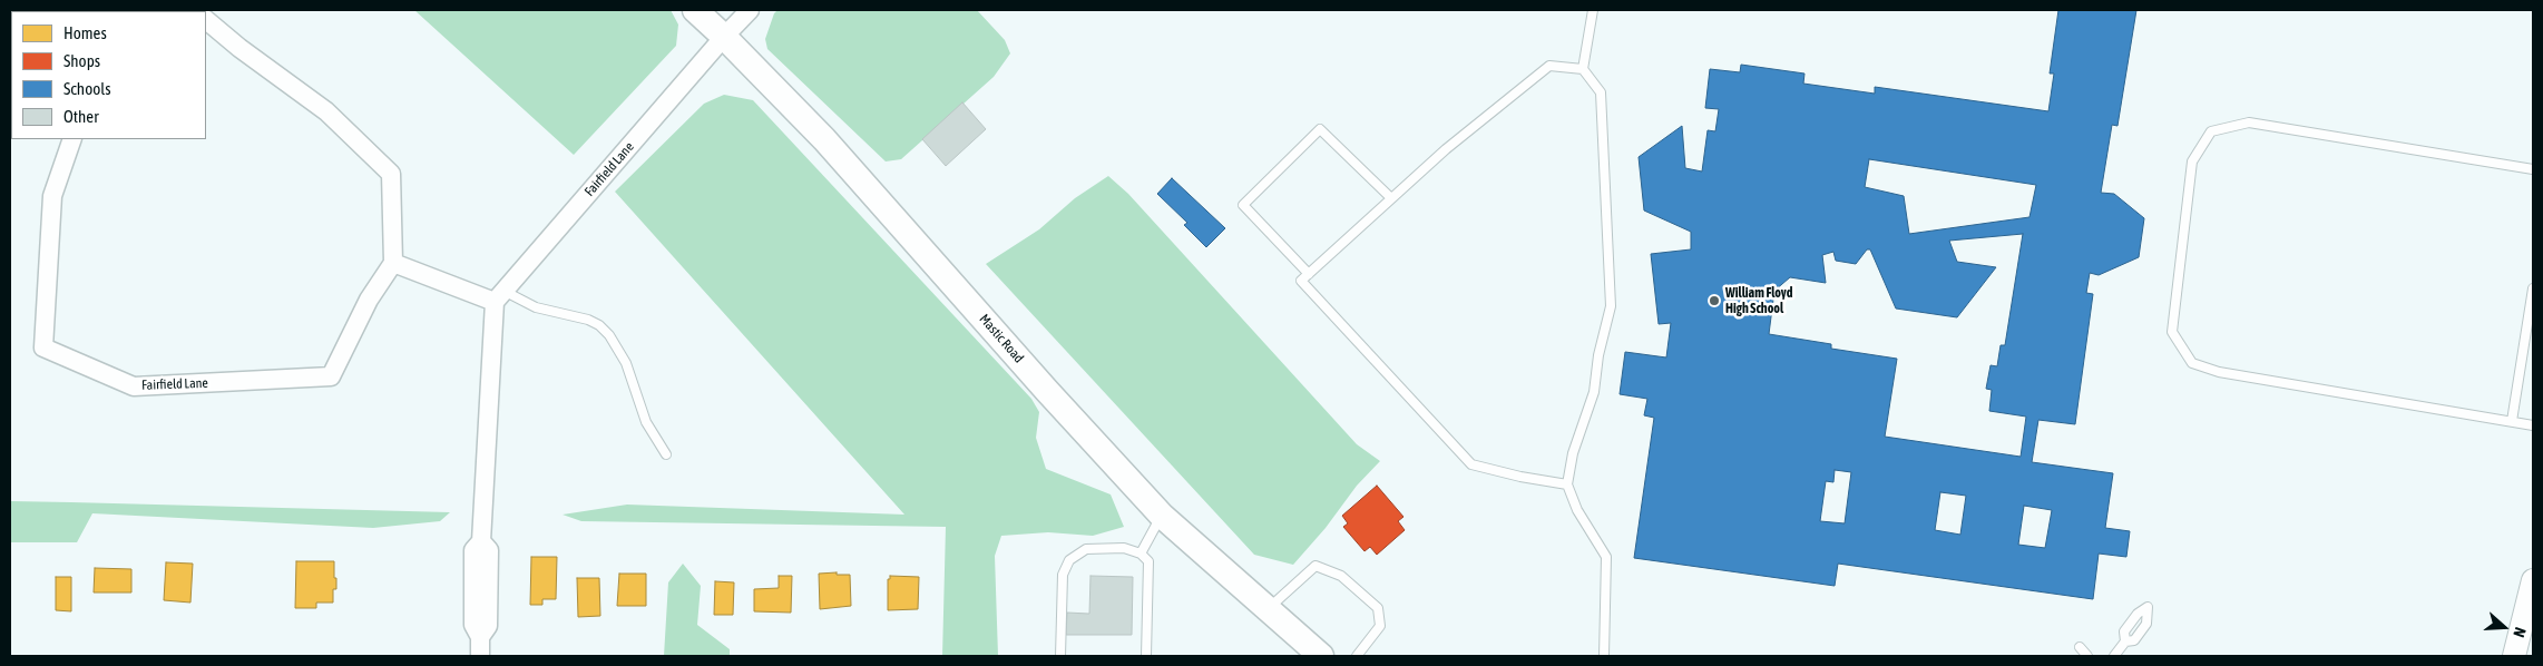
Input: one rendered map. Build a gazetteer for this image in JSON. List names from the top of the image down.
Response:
{
  "streets": {
    "main road": ["Mastic Road"],
    "street": ["Fairfield Lane"]
  },
  "crossings": [
    ["Fairfield Lane", "Mastic Road"]
  ],
  "places": ["William Floyd High School"],
  "legend": [
    "Homes",
    "Shops",
    "Schools",
    "Other"
  ],
  "north": "right"
}
